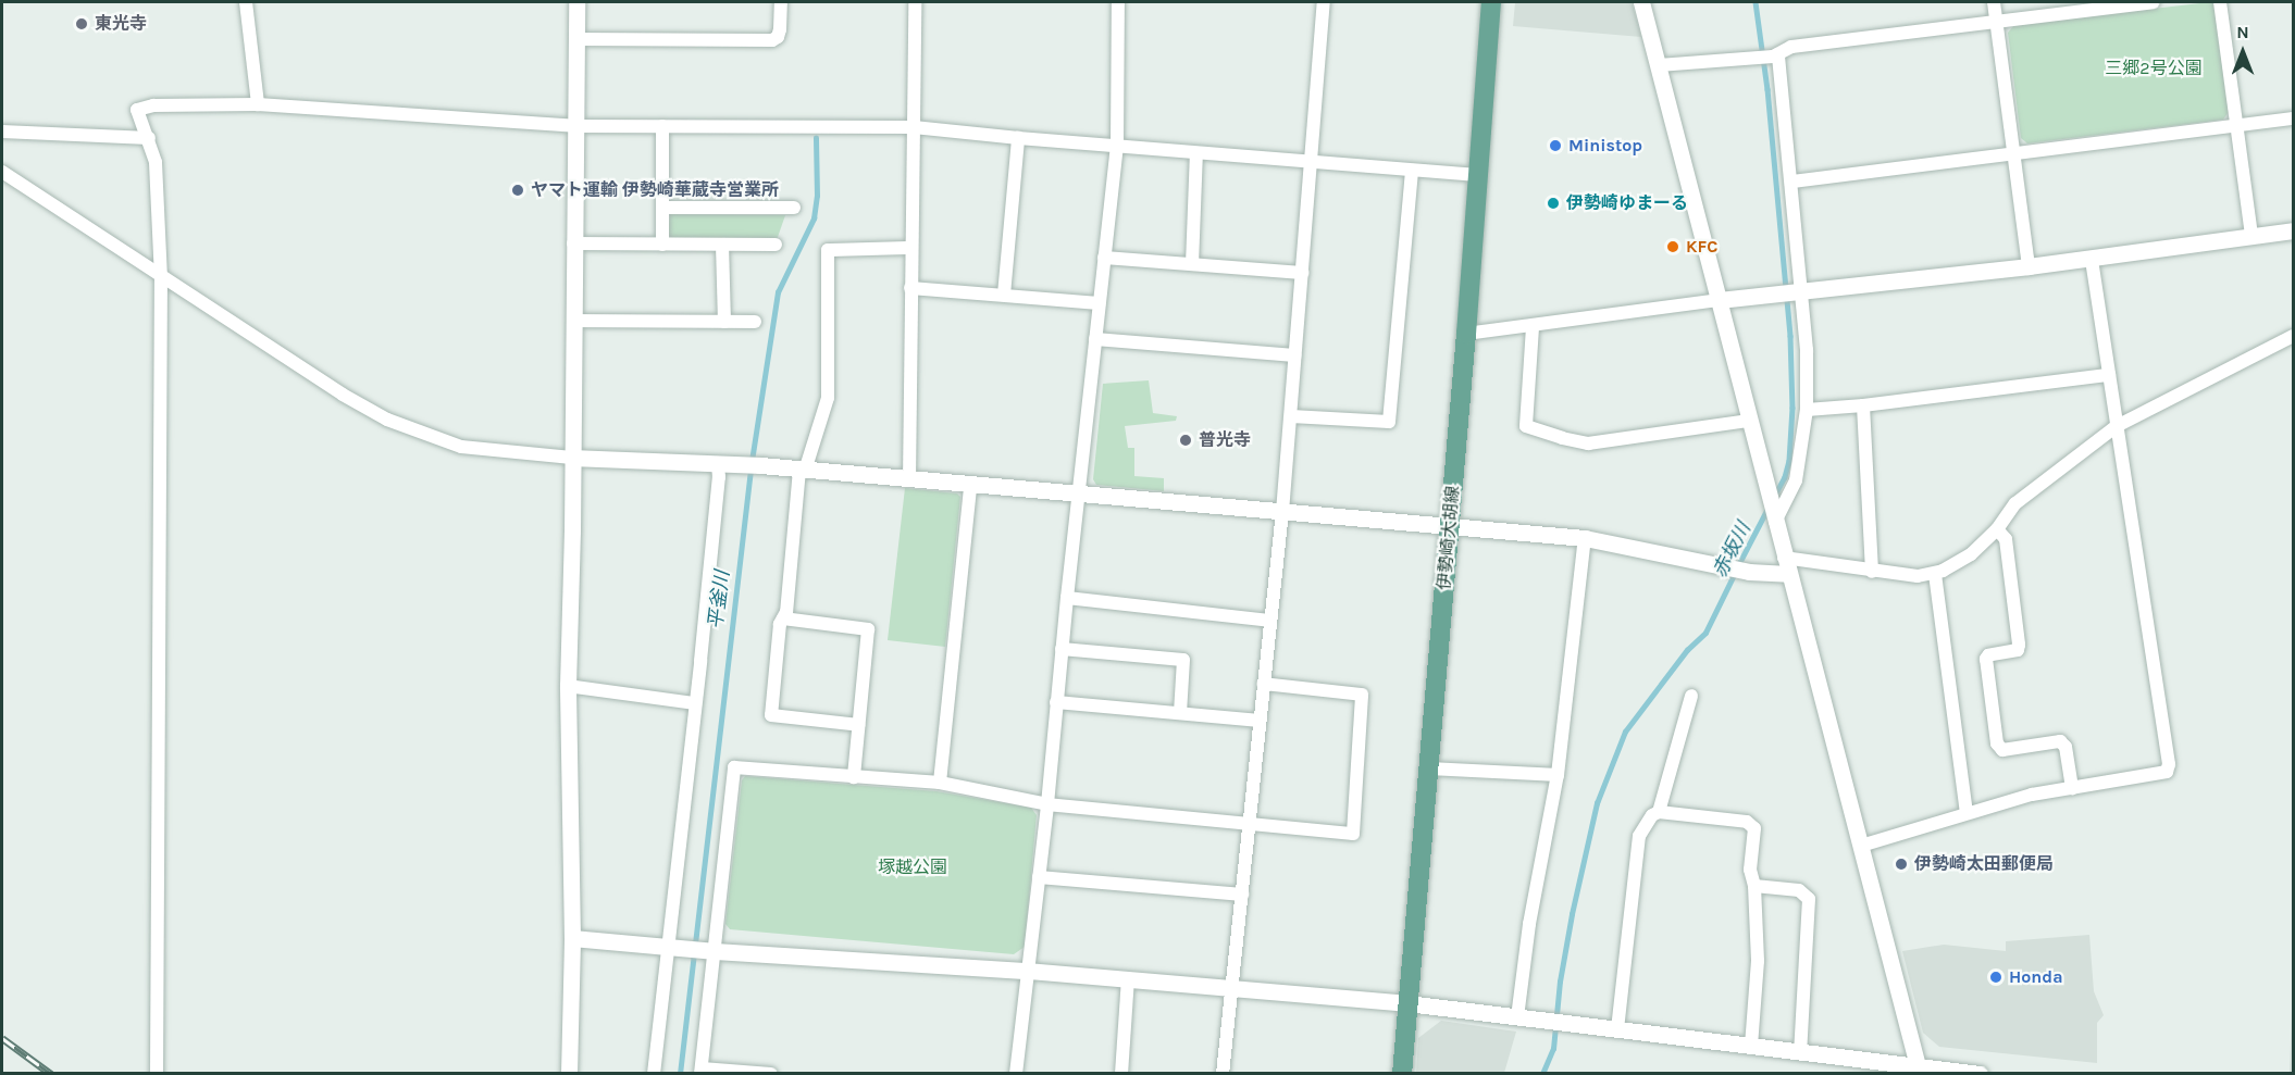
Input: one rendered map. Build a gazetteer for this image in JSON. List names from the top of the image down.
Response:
{
  "streets": {
    "main road": ["伊勢崎大胡線"]
  },
  "water": ["赤坂川", "平釜川"],
  "parks": ["三郷2号公園", "塚越公園"],
  "places": [
    "東光寺",
    "Ministop",
    "ヤマト運輸 伊勢崎華蔵寺営業所",
    "伊勢崎ゆまーる",
    "KFC",
    "普光寺",
    "伊勢崎太田郵便局",
    "Honda"
  ],
  "north": "top"
}
